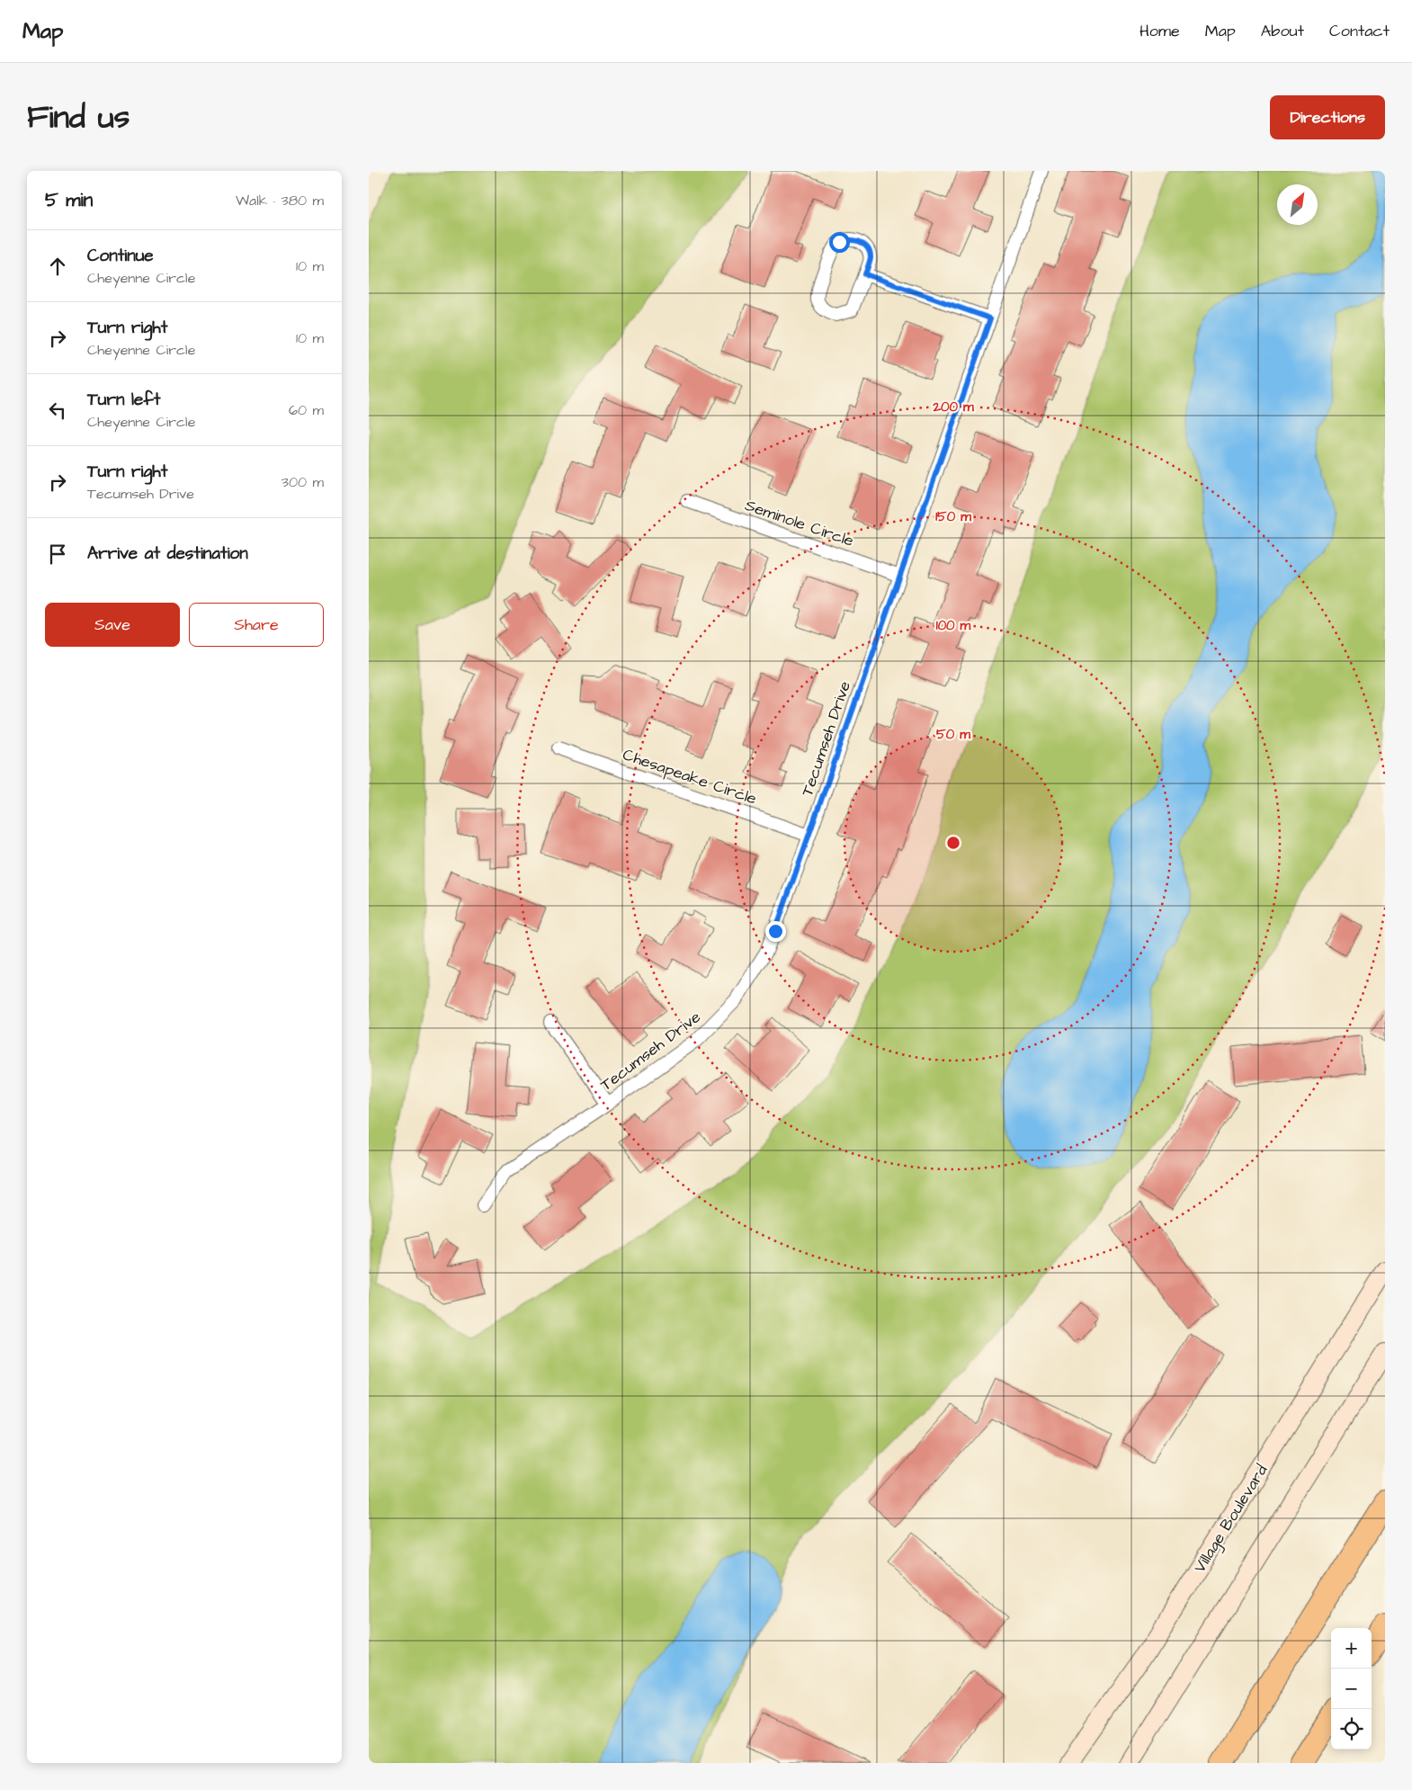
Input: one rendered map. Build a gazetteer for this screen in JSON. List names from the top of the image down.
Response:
{
  "streets": {
    "street": [
      "Seminole Circle",
      "Tecumseh Drive",
      "Chesapeake Circle",
      "Village Boulevard"
    ]
  },
  "crossings": [
    ["Seminole Circle", "Tecumseh Drive"],
    ["Tecumseh Drive", "Chesapeake Circle"]
  ],
  "north": "top right",
  "page": {
    "header": "Map",
    "nav": [
      "Home",
      "Map",
      "About",
      "Contact"
    ],
    "title": "Find us",
    "buttons": [
      "Directions",
      ["Save", "Share"]
    ],
    "heading": ["5 min", "Walk · 380 m"],
    "list": [
      ["Continue", "Cheyenne Circle", "10 m"],
      ["Turn right", "Cheyenne Circle", "10 m"],
      ["Turn left", "Cheyenne Circle", "60 m"],
      ["Turn right", "Tecumseh Drive", "300 m"],
      "Arrive at destination"
    ],
    "map_buttons": ["+", "−"]
  },
  "rings": [
    "200 m",
    "150 m",
    "100 m",
    "50 m"
  ]
}
